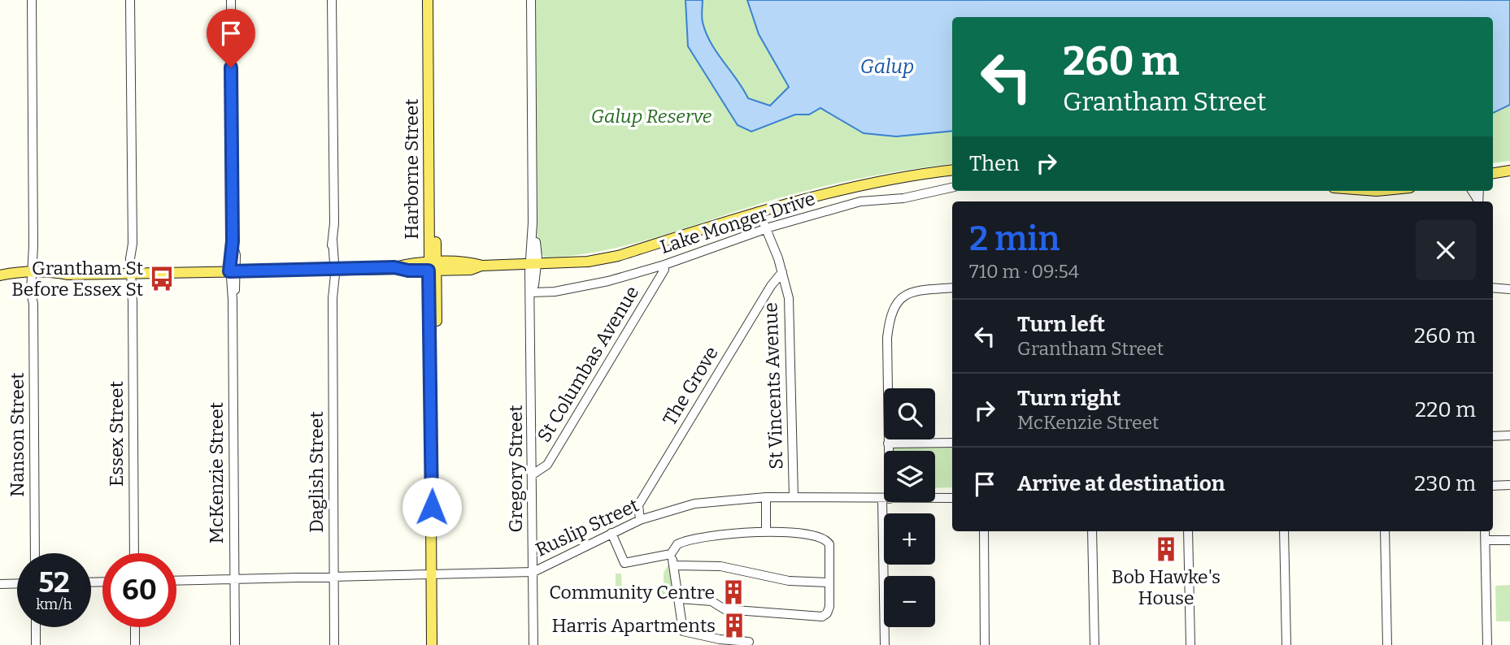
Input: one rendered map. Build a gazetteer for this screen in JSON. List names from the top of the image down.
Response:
{
  "streets": {
    "main road": ["Harborne Street", "Lake Monger Drive"],
    "street": [
      "St Columbas Avenue",
      "The Grove",
      "St Vincents Avenue",
      "Essex Street",
      "Nanson Street",
      "Gregory Street",
      "Daglish Street",
      "McKenzie Street",
      "Ruslip Street"
    ]
  },
  "crossings": [
    ["Harborne Street", "Lake Monger Drive"],
    ["Harborne Street", "Ruslip Street"],
    ["Lake Monger Drive", "St Columbas Avenue"],
    ["Lake Monger Drive", "St Vincents Avenue"],
    ["Lake Monger Drive", "Essex Street"],
    ["Lake Monger Drive", "Nanson Street"],
    ["Lake Monger Drive", "Gregory Street"],
    ["Lake Monger Drive", "Daglish Street"],
    ["Lake Monger Drive", "McKenzie Street"],
    ["St Columbas Avenue", "Gregory Street"],
    ["The Grove", "St Vincents Avenue"],
    ["The Grove", "Ruslip Street"],
    ["St Vincents Avenue", "Ruslip Street"],
    ["Gregory Street", "Ruslip Street"],
    ["Daglish Street", "Ruslip Street"],
    ["McKenzie Street", "Ruslip Street"]
  ],
  "water": ["Galup"],
  "parks": ["Galup Reserve"],
  "places": {
    "bus stop": ["Grantham St Before Essex St"],
    "building": ["Bob Hawke's House", "Community Centre", "Harris Apartments"]
  },
  "page": {
    "turn": ["260 m", "Grantham Street"],
    "then": "Then",
    "heading": ["2 min", "710 m · 09:54"],
    "list": [
      {
        "name": "Turn left",
        "note": "Grantham Street",
        "value": "260 m"
      },
      {
        "name": "Turn right",
        "note": "McKenzie Street",
        "value": "220 m"
      },
      {
        "name": "Arrive at destination",
        "value": "230 m"
      }
    ],
    "map_buttons": ["+", "−"],
    "speed": "52 km/h",
    "limit": "60"
  }
}
